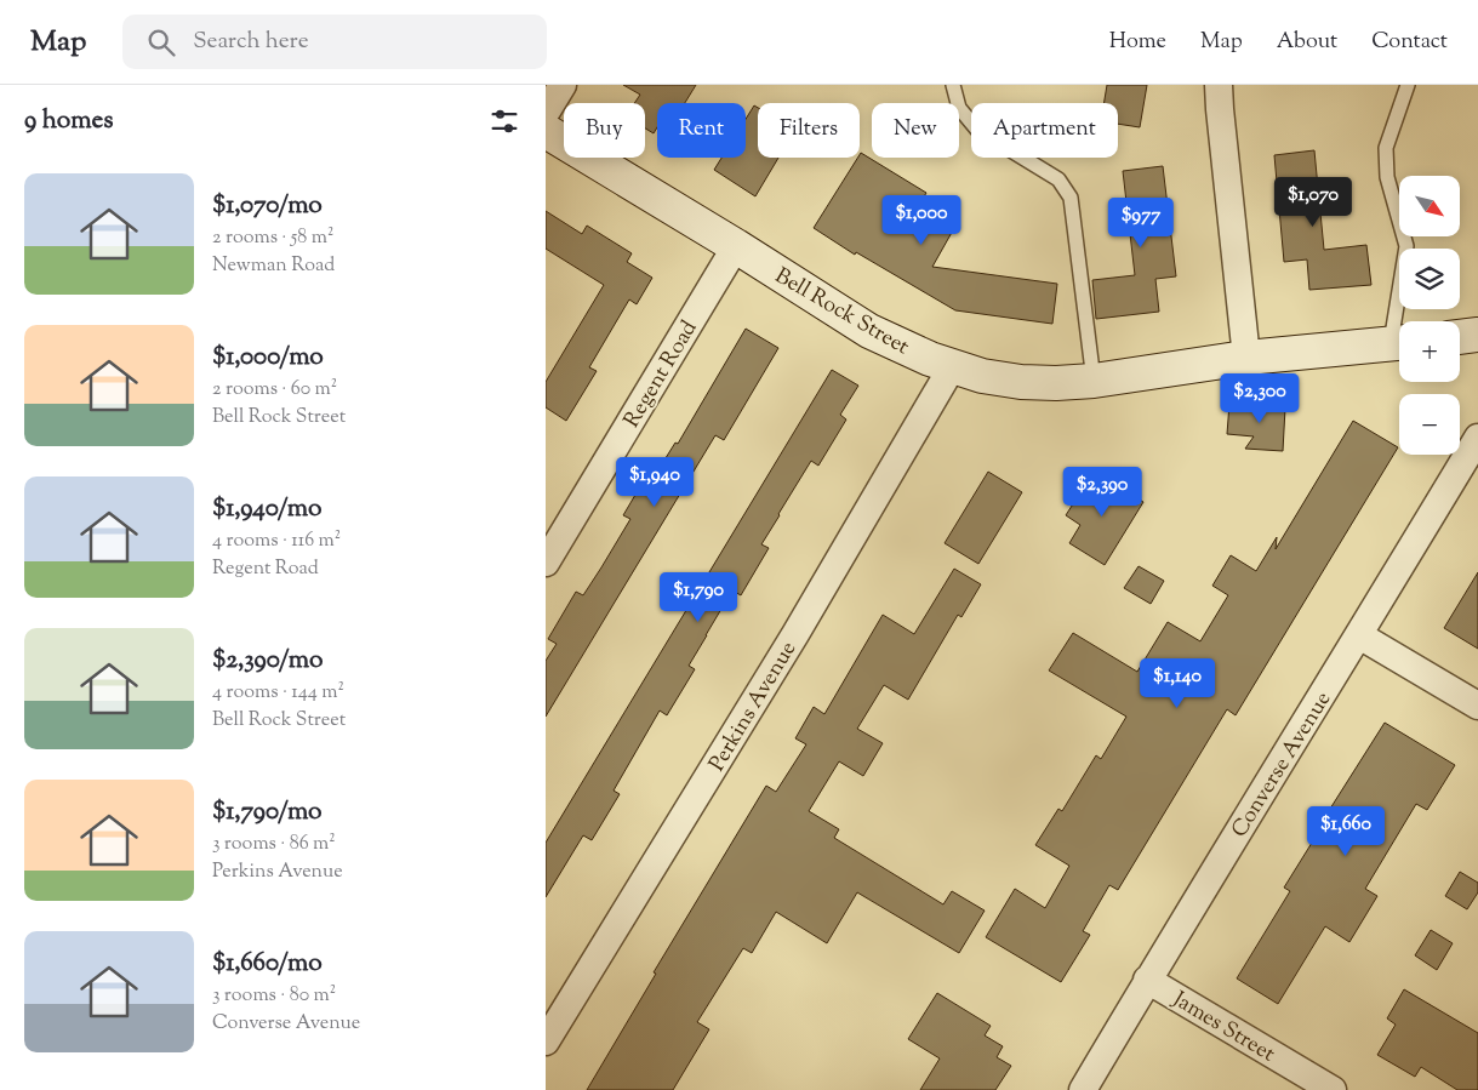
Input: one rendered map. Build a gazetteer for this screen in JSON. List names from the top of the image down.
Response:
{
  "streets": {
    "street": [
      "Bell Rock Street",
      "Regent Road",
      "Perkins Avenue",
      "Converse Avenue",
      "James Street"
    ]
  },
  "crossings": [
    ["Bell Rock Street", "Regent Road"],
    ["Bell Rock Street", "Perkins Avenue"],
    ["Converse Avenue", "James Street"]
  ],
  "north": "bottom right",
  "page": {
    "header": "Map",
    "search": "Search here",
    "nav": [
      "Home",
      "Map",
      "About",
      "Contact"
    ],
    "heading": "9 homes",
    "chip": [
      "Buy",
      "Rent",
      "Filters",
      "New",
      "Apartment"
    ],
    "list": [
      {
        "name": "$1,070/mo",
        "note": "2 rooms · 58 m² · Newman Road"
      },
      {
        "name": "$1,000/mo",
        "note": "2 rooms · 60 m² · Bell Rock Street"
      },
      {
        "name": "$1,940/mo",
        "note": "4 rooms · 116 m² · Regent Road"
      },
      {
        "name": "$2,390/mo",
        "note": "4 rooms · 144 m² · Bell Rock Street"
      },
      {
        "name": "$1,790/mo",
        "note": "3 rooms · 86 m² · Perkins Avenue"
      },
      {
        "name": "$1,660/mo",
        "note": "3 rooms · 80 m² · Converse Avenue"
      }
    ],
    "map_buttons": ["+", "−"],
    "price": [
      "$1,070",
      "$1,000",
      "$977",
      "$2,300",
      "$1,940",
      "$2,390",
      "$1,790",
      "$1,140",
      "$1,660"
    ]
  }
}
